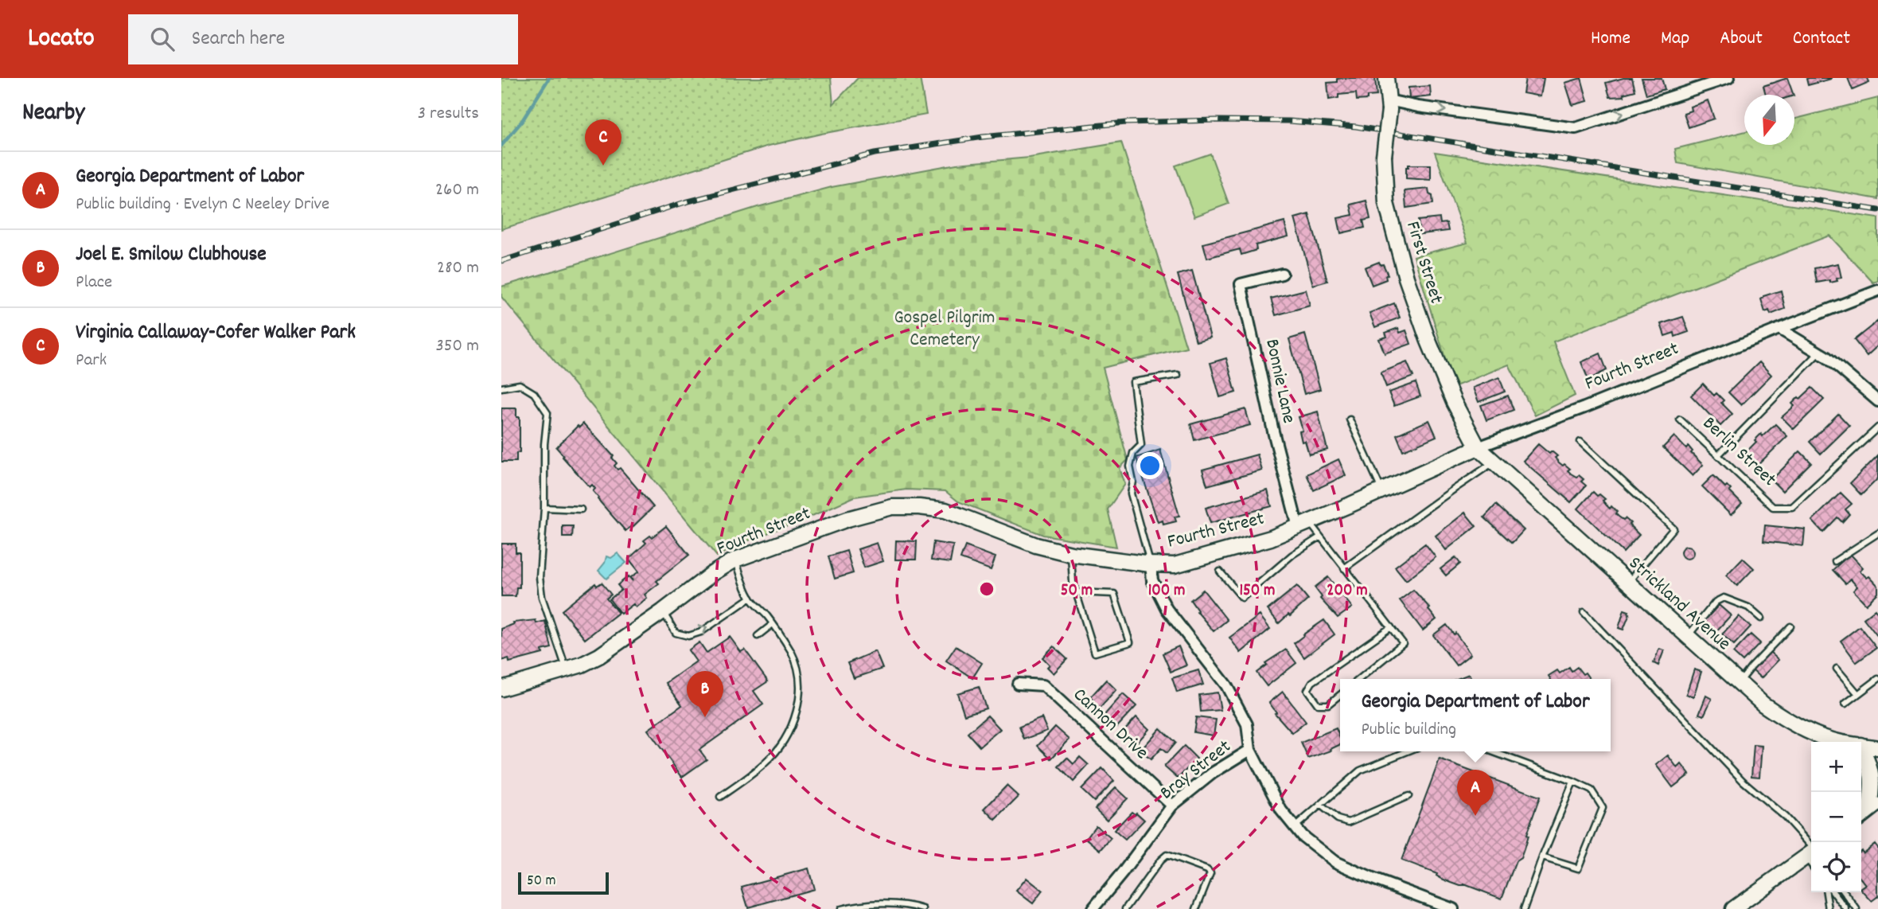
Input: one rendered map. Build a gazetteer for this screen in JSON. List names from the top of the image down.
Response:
{
  "streets": {
    "street": [
      "First Street",
      "Fourth Street",
      "Bonnie Lane",
      "Strickland Avenue",
      "Cannon Drive",
      "Bray Street"
    ],
    "lane": ["Berlin Street"]
  },
  "crossings": [
    ["First Street", "Fourth Street"],
    ["First Street", "Strickland Avenue"],
    ["Fourth Street", "Bonnie Lane"],
    ["Fourth Street", "Strickland Avenue"],
    ["Fourth Street", "Bray Street"],
    ["Cannon Drive", "Bray Street"]
  ],
  "parks": ["Gospel Pilgrim Cemetery"],
  "scale_bar": "50 m",
  "north": "bottom",
  "page": {
    "header": "Locato",
    "search": "Search here",
    "nav": [
      "Home",
      "Map",
      "About",
      "Contact"
    ],
    "heading": ["Nearby", "3 results"],
    "pins": ["C", "B", "A"],
    "list": [
      {
        "mark": "A",
        "name": "Georgia Department of Labor",
        "note": "Public building · Evelyn C Neeley Drive",
        "value": "260 m"
      },
      {
        "mark": "B",
        "name": "Joel E. Smilow Clubhouse",
        "note": "Place",
        "value": "280 m"
      },
      {
        "mark": "C",
        "name": "Virginia Callaway-Cofer Walker Park",
        "note": "Park",
        "value": "350 m"
      }
    ],
    "popup": ["Georgia Department of Labor", "Public building"],
    "map_buttons": ["+", "−"],
    "scale": "50 m"
  },
  "rings": [
    "50 m",
    "100 m",
    "150 m",
    "200 m"
  ]
}
